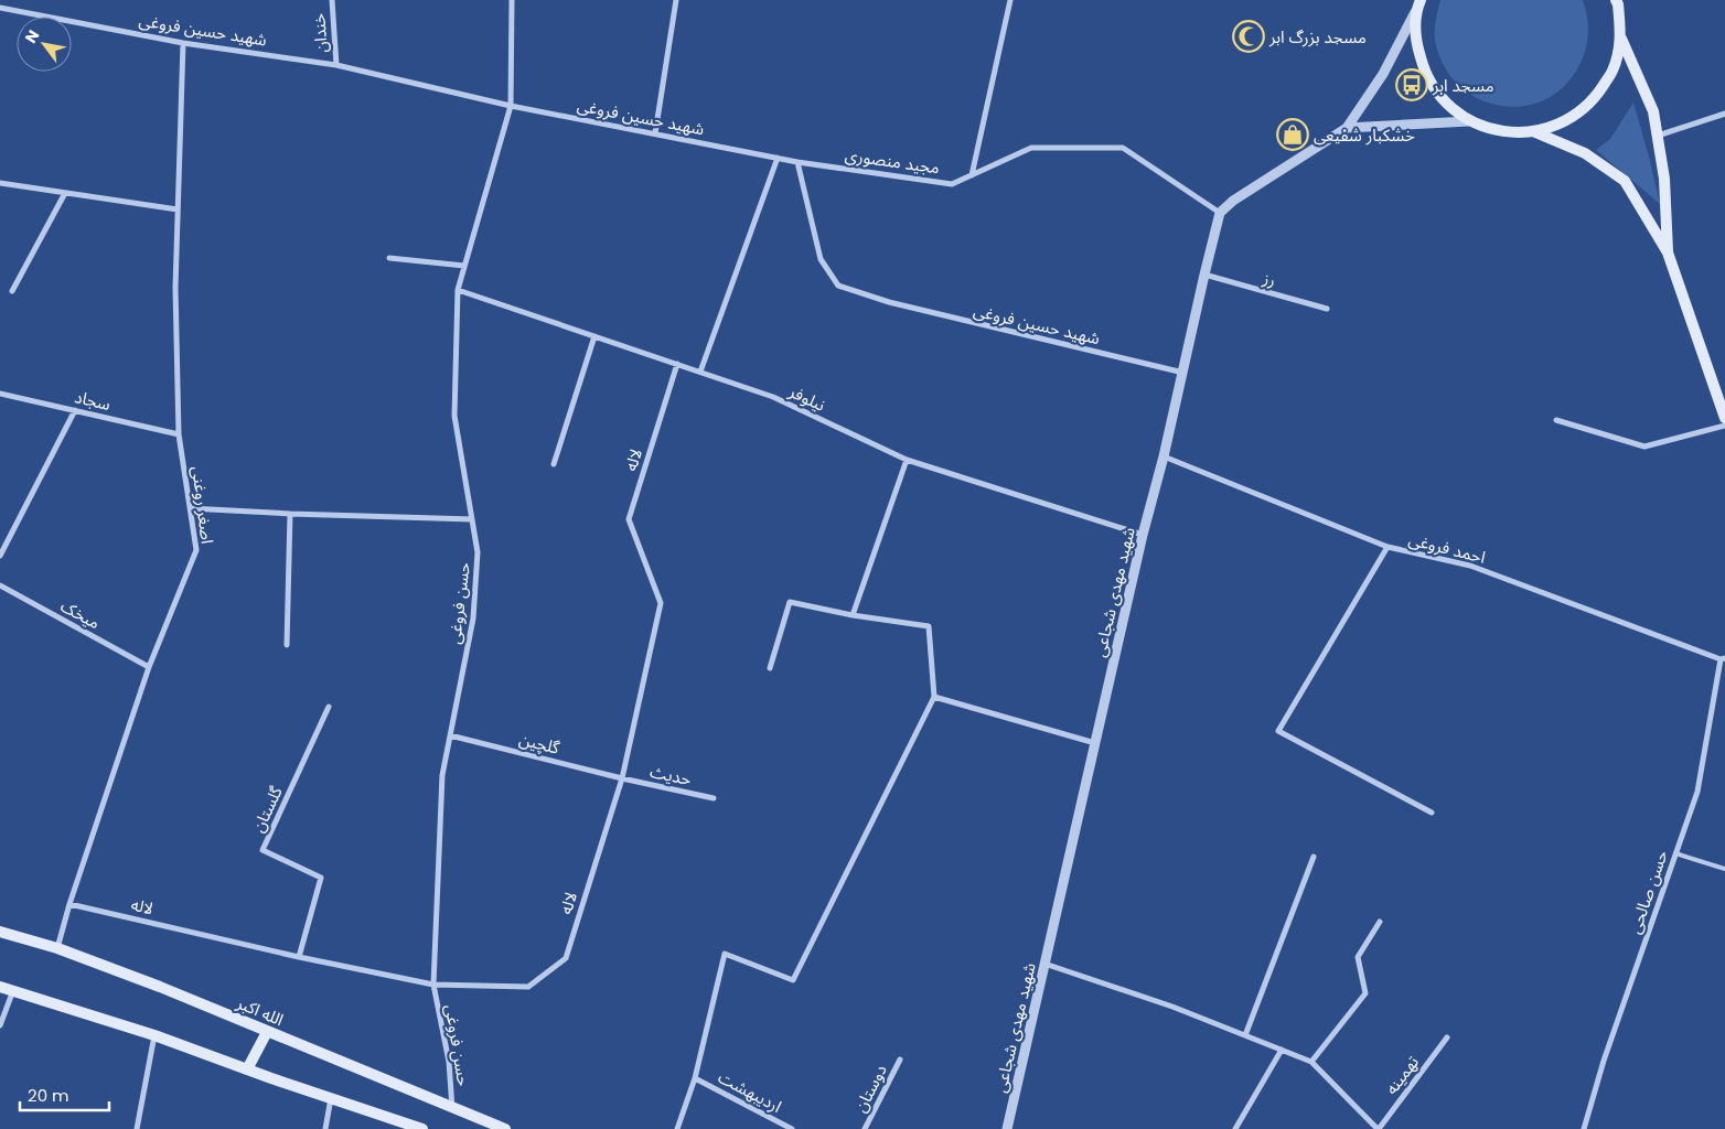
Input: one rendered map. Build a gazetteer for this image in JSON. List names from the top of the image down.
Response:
{
  "streets": {
    "main road": ["الله اکبر"],
    "street": [
      "شهید حسین فروغی",
      "خندان",
      "مجید منصوری",
      "رز",
      "نیلوفر",
      "سجاد",
      "لاله",
      "اصغر روغنی",
      "احمد فروغی",
      "شهید مهدی شجاعی",
      "حسن فروغی",
      "میخک",
      "گلچین",
      "حدیث",
      "گلستان",
      "حسن صالحی",
      "تهمینه",
      "دوستان",
      "اردیبهشت"
    ]
  },
  "crossings": [
    ["شهید حسین فروغی", "خندان"],
    ["شهید حسین فروغی", "مجید منصوری"],
    ["شهید حسین فروغی", "اصغر روغنی"],
    ["شهید حسین فروغی", "شهید مهدی شجاعی"],
    ["شهید حسین فروغی", "حسن فروغی"],
    ["مجید منصوری", "شهید مهدی شجاعی"],
    ["رز", "شهید مهدی شجاعی"],
    ["نیلوفر", "لاله"],
    ["نیلوفر", "شهید مهدی شجاعی"],
    ["نیلوفر", "حسن فروغی"],
    ["سجاد", "اصغر روغنی"],
    ["لاله", "اصغر روغنی"],
    ["لاله", "حسن فروغی"],
    ["لاله", "گلچین"],
    ["لاله", "حدیث"],
    ["لاله", "گلستان"],
    ["اصغر روغنی", "میخک"],
    ["اصغر روغنی", "الله اکبر"],
    ["احمد فروغی", "شهید مهدی شجاعی"],
    ["احمد فروغی", "حسن صالحی"],
    ["حسن فروغی", "گلچین"],
    ["حسن فروغی", "الله اکبر"],
    ["گلچین", "حدیث"]
  ],
  "places": {
    "mosque": ["مسجد بزرگ ابر"],
    "bus stop": ["مسجد ابر"],
    "shop": ["خشکبار شفیعی"]
  },
  "scale_bar": "20 m",
  "north": "top left"
}
